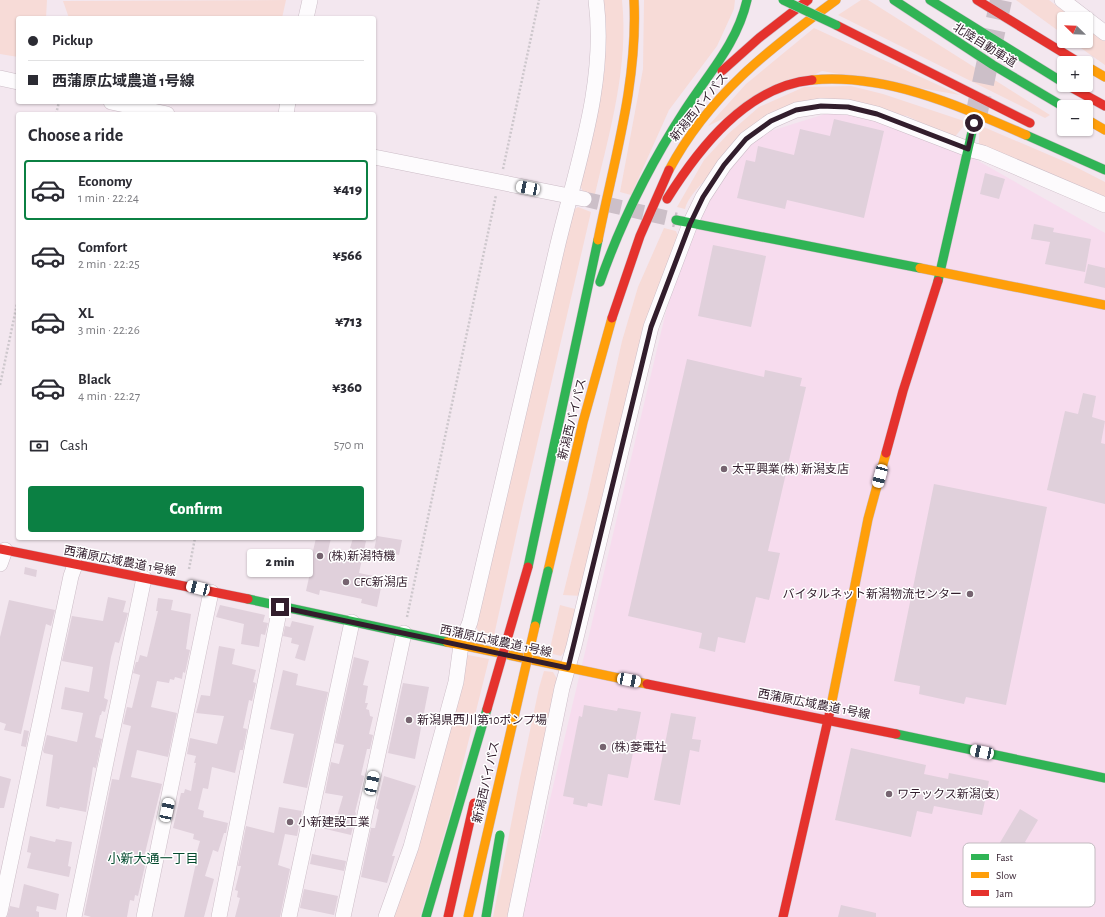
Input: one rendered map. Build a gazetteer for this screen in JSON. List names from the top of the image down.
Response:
{
  "streets": {
    "main road": ["北陸自動車道", "新潟西バイパス", "西蒲原広域農道 1号線"]
  },
  "districts": ["小新大通一丁目"],
  "places": [
    "太平興業(株) 新潟支店",
    "(株)新潟特機",
    "CFC新潟店",
    "バイタルネット新潟物流センター",
    "新潟県西川第10ポンプ場",
    "(株)菱電社",
    "ワテックス新潟(支)",
    "小新建設工業"
  ],
  "legend": ["Fast", "Slow", "Jam"],
  "north": "top left",
  "page": {
    "map_buttons": ["+", "−"],
    "banner": ["Pickup", "西蒲原広域農道 1号線"],
    "heading": "Choose a ride",
    "list": [
      {
        "name": "Economy",
        "note": "1 min · 22:24",
        "value": "¥419"
      },
      {
        "name": "Comfort",
        "note": "2 min · 22:25",
        "value": "¥566"
      },
      {
        "name": "XL",
        "note": "3 min · 22:26",
        "value": "¥713"
      },
      {
        "name": "Black",
        "note": "4 min · 22:27",
        "value": "¥360"
      }
    ],
    "pay": ["Cash", "570 m"],
    "buttons": "Confirm",
    "bubble": "2 min"
  }
}
